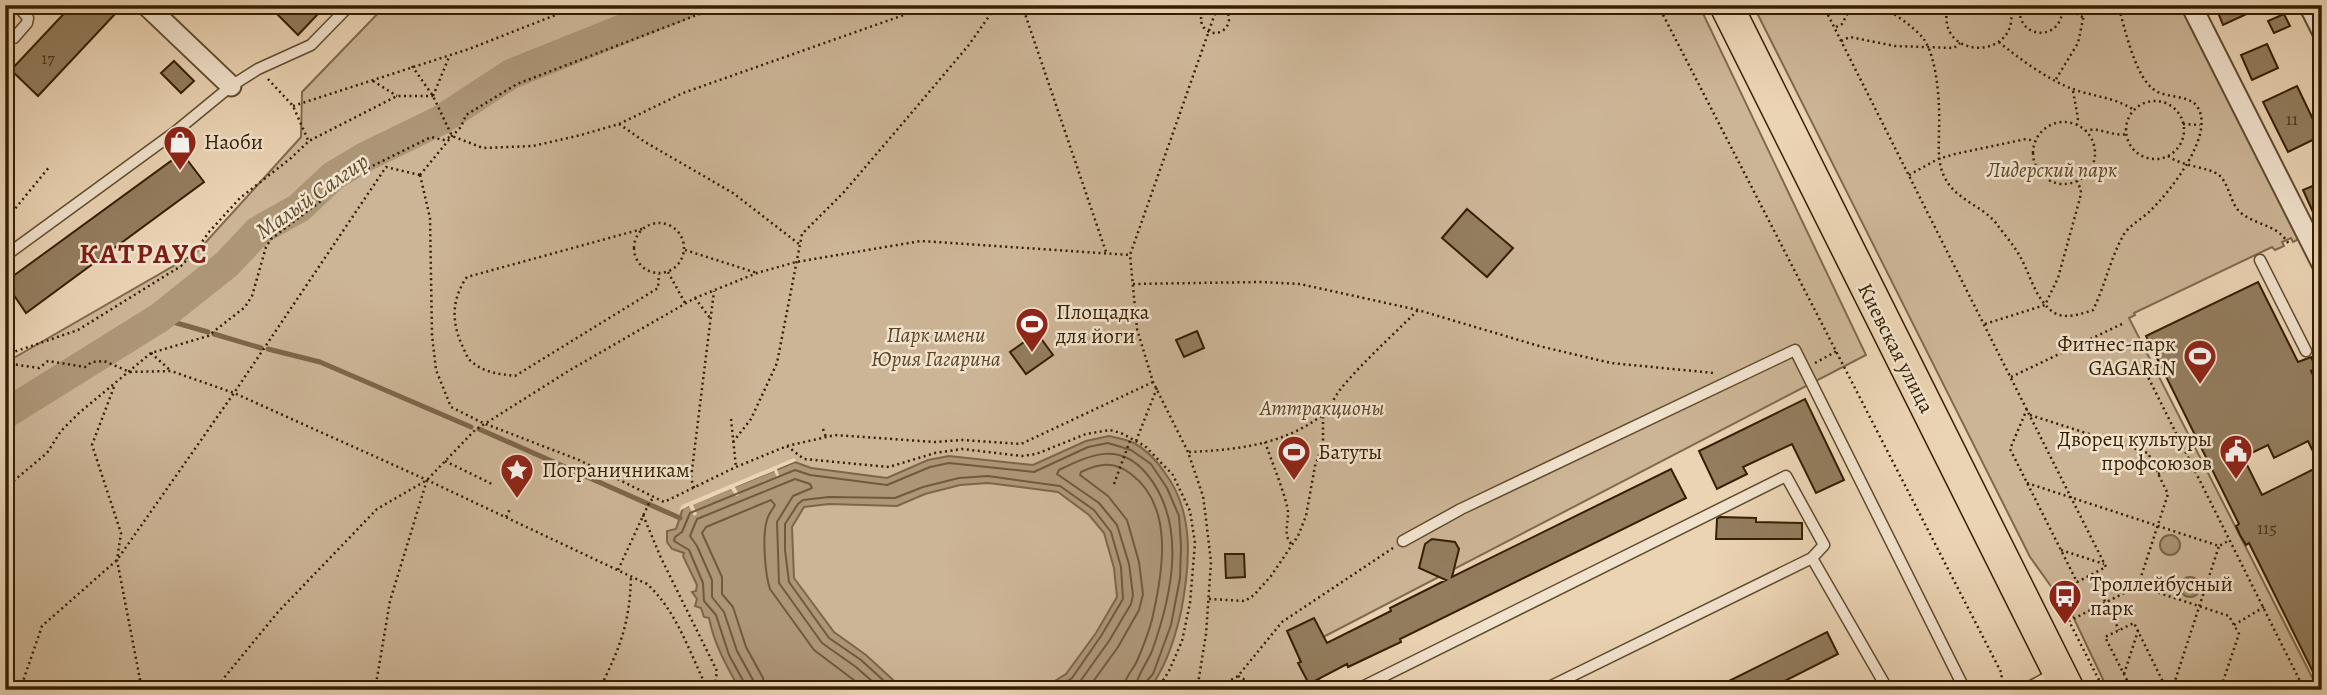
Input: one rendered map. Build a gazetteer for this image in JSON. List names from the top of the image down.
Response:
{
  "streets": {
    "main road": ["Киевская улица"]
  },
  "districts": ["КАТРАУС"],
  "water": ["Малый Салгир"],
  "parks": ["Лидерский парк", "Парк имени Юрия Гагарина", "Аттракционы"],
  "places": {
    "shop": ["Наоби"],
    "sports": ["Площадка для йоги", "Фитнес-парк GAGAR1N", "Батуты"],
    "public building": ["Дворец культуры профсоюзов"],
    "place": ["Пограничникам"],
    "bus stop": ["Троллейбусный парк"]
  },
  "house_numbers": ["17", "11", "115"]
}
